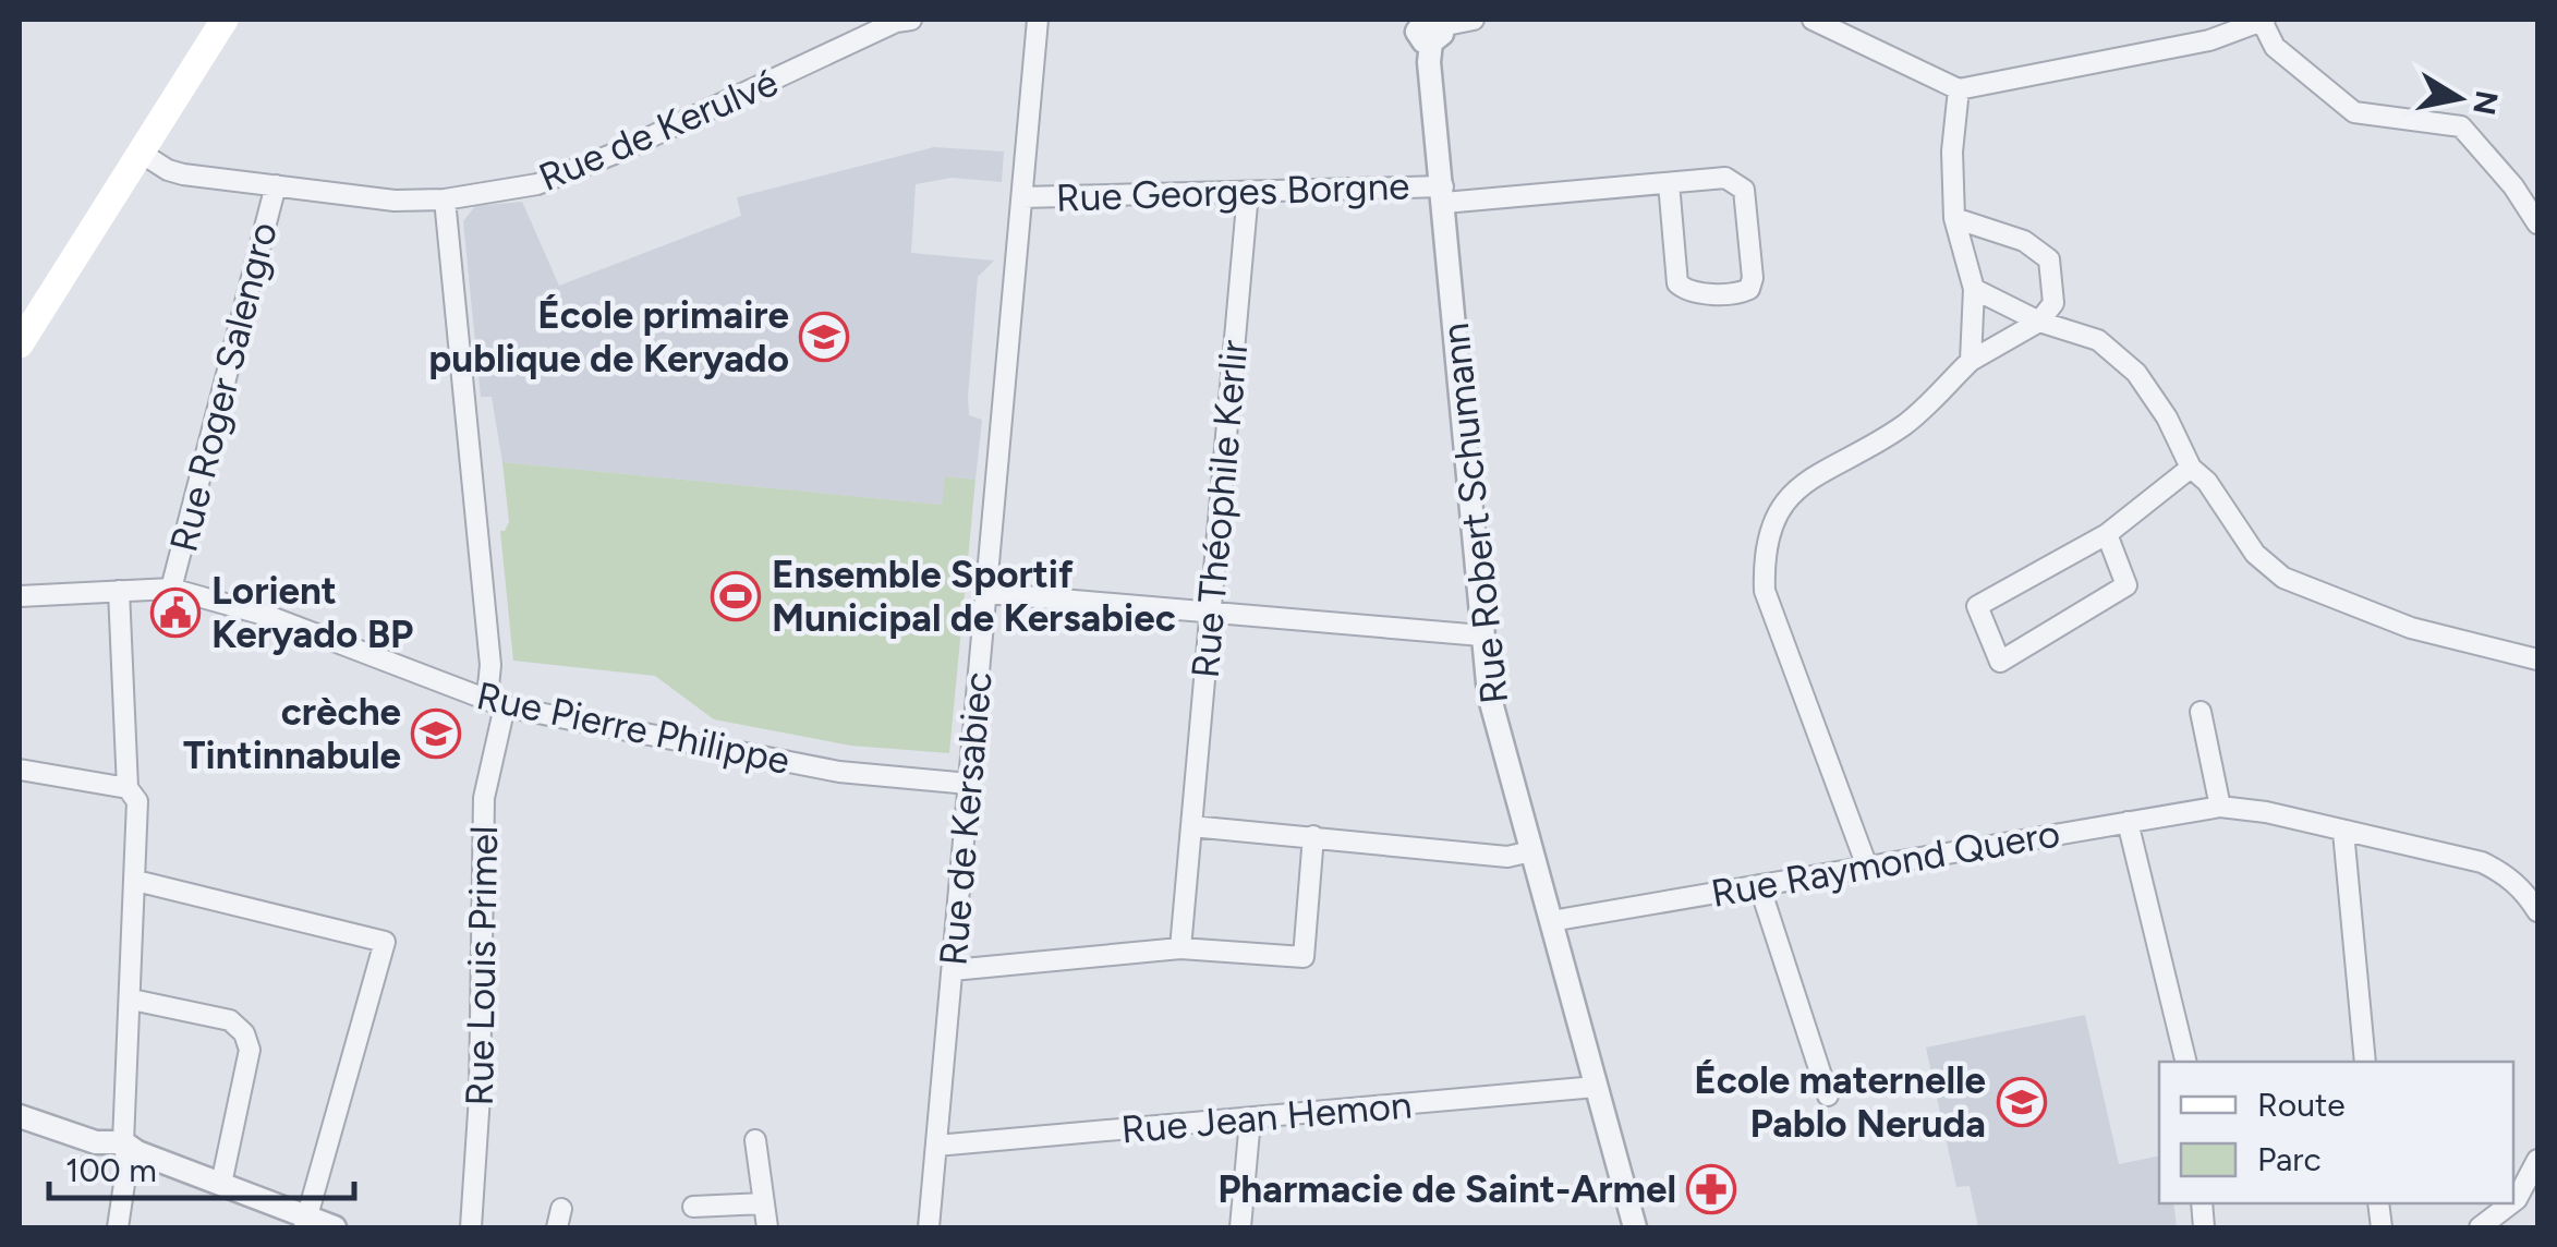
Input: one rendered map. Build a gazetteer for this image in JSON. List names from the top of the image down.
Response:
{
  "streets": {
    "street": [
      "Rue de Kerulvé",
      "Rue Georges Borgne",
      "Rue Roger Salengro",
      "Rue Théophile Kerlir",
      "Rue Robert Schumann",
      "Rue Pierre Philippe",
      "Rue de Kersabiec",
      "Rue Raymond Quero",
      "Rue Louis Primel",
      "Rue Jean Hemon"
    ]
  },
  "crossings": [
    ["Rue de Kerulvé", "Rue Roger Salengro"],
    ["Rue de Kerulvé", "Rue Louis Primel"],
    ["Rue Georges Borgne", "Rue Théophile Kerlir"],
    ["Rue Georges Borgne", "Rue Robert Schumann"],
    ["Rue Georges Borgne", "Rue de Kersabiec"],
    ["Rue Roger Salengro", "Rue Pierre Philippe"],
    ["Rue Robert Schumann", "Rue Raymond Quero"],
    ["Rue Robert Schumann", "Rue Jean Hemon"],
    ["Rue Pierre Philippe", "Rue de Kersabiec"],
    ["Rue Pierre Philippe", "Rue Louis Primel"],
    ["Rue de Kersabiec", "Rue Jean Hemon"]
  ],
  "places": {
    "school or university": ["École primaire publique de Keryado", "crèche Tintinnabule", "École maternelle Pablo Neruda"],
    "sports": ["Ensemble Sportif Municipal de Kersabiec"],
    "public building": ["Lorient Keryado BP"],
    "pharmacy": ["Pharmacie de Saint-Armel"]
  },
  "legend": ["Route", "Parc"],
  "scale_bar": "100 m",
  "north": "right"
}
